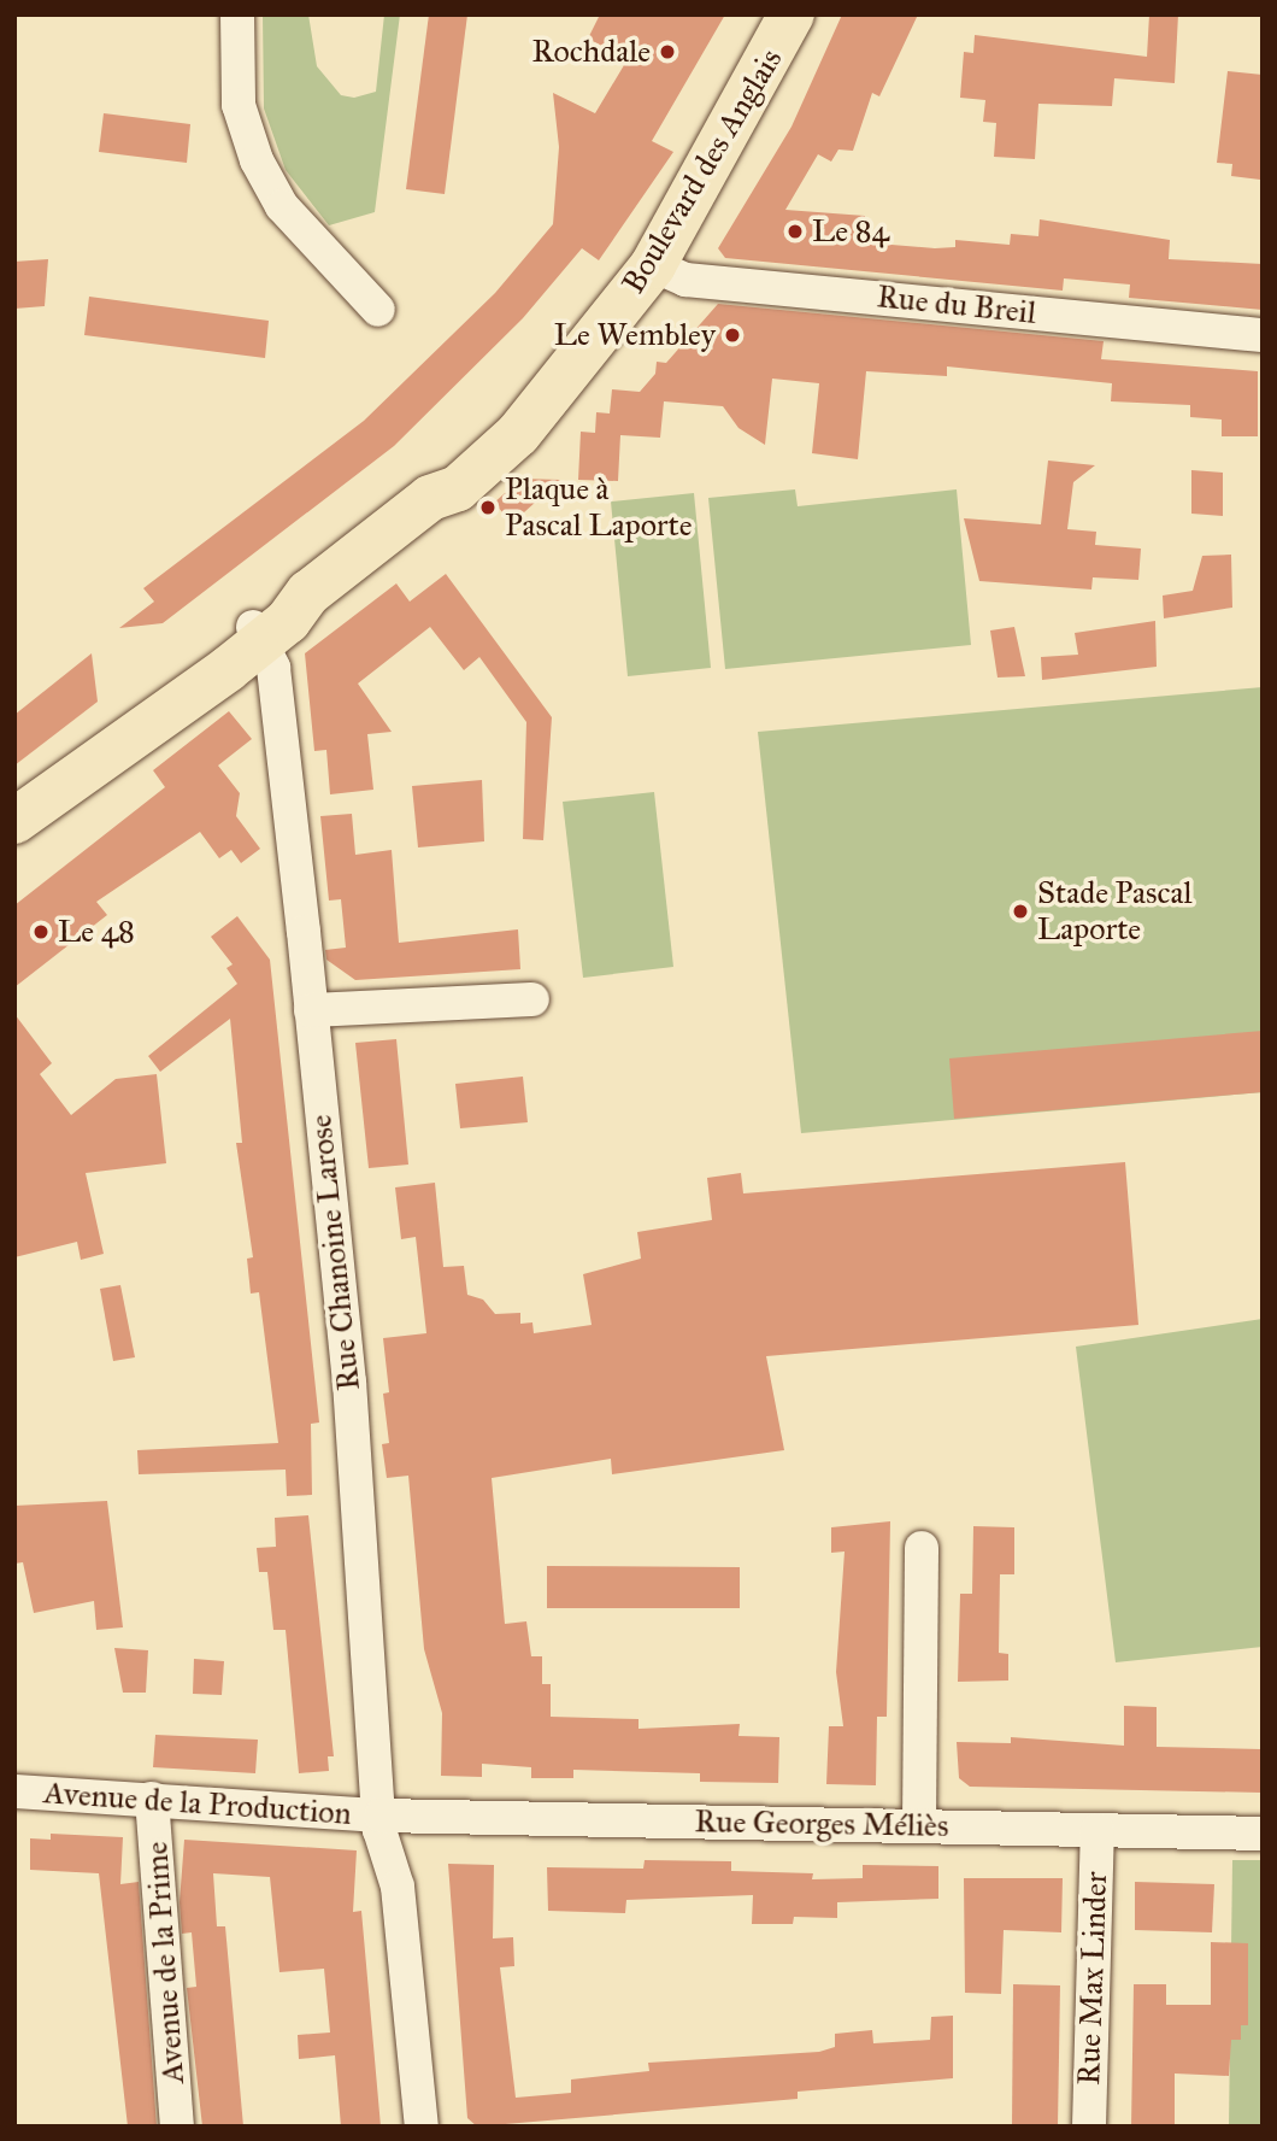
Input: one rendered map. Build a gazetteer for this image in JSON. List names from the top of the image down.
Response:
{
  "streets": {
    "main road": ["Boulevard des Anglais"],
    "street": [
      "Rue du Breil",
      "Rue Chanoine Larose",
      "Avenue de la Production",
      "Rue Georges Méliès",
      "Avenue de la Prime",
      "Rue Max Linder"
    ]
  },
  "crossings": [
    ["Boulevard des Anglais", "Rue du Breil"],
    ["Boulevard des Anglais", "Rue Chanoine Larose"],
    ["Rue Chanoine Larose", "Avenue de la Production"],
    ["Rue Chanoine Larose", "Rue Georges Méliès"],
    ["Avenue de la Production", "Rue Georges Méliès"],
    ["Avenue de la Production", "Avenue de la Prime"],
    ["Rue Georges Méliès", "Rue Max Linder"]
  ],
  "places": [
    "Rochdale",
    "Le 84",
    "Le Wembley",
    "Plaque à Pascal Laporte",
    "Stade Pascal Laporte",
    "Le 48"
  ]
}
